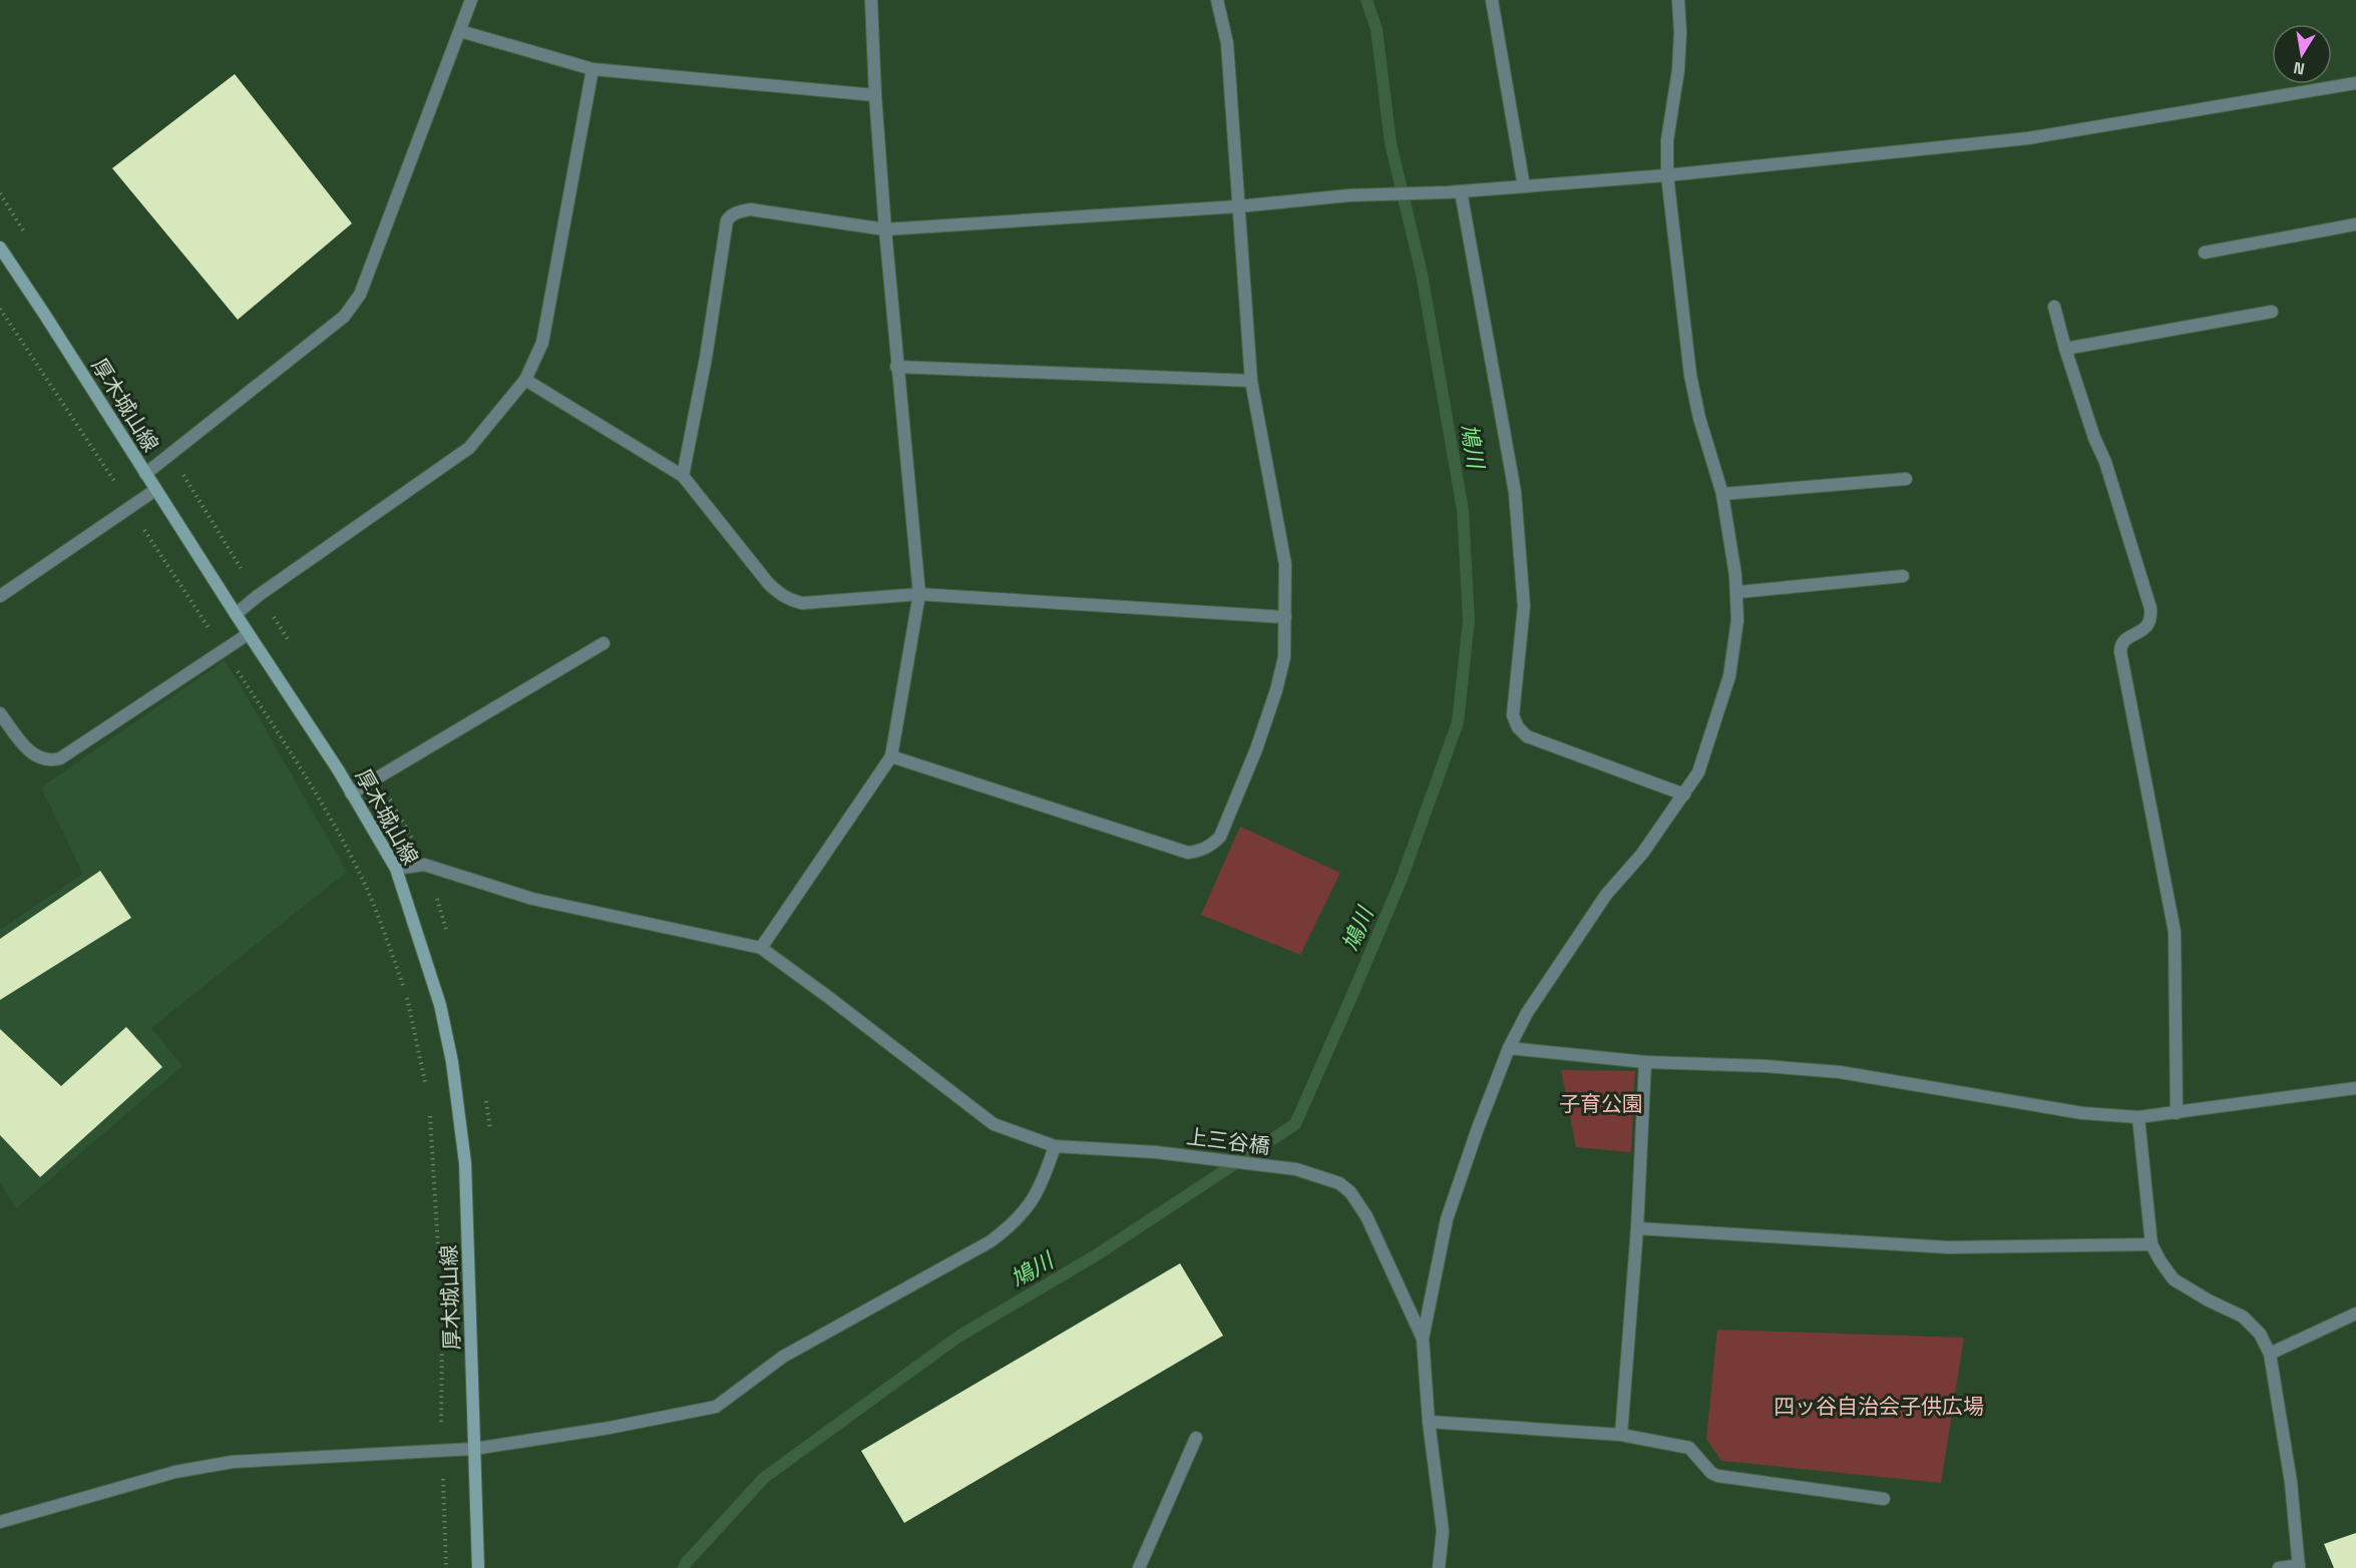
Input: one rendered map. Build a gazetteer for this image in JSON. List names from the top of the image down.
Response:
{
  "streets": {
    "main road": ["厚木城山線"],
    "street": ["上三谷橋"]
  },
  "water": ["鳩川"],
  "parks": ["子育公園", "四ッ谷自治会子供広場"],
  "north": "bottom"
}
